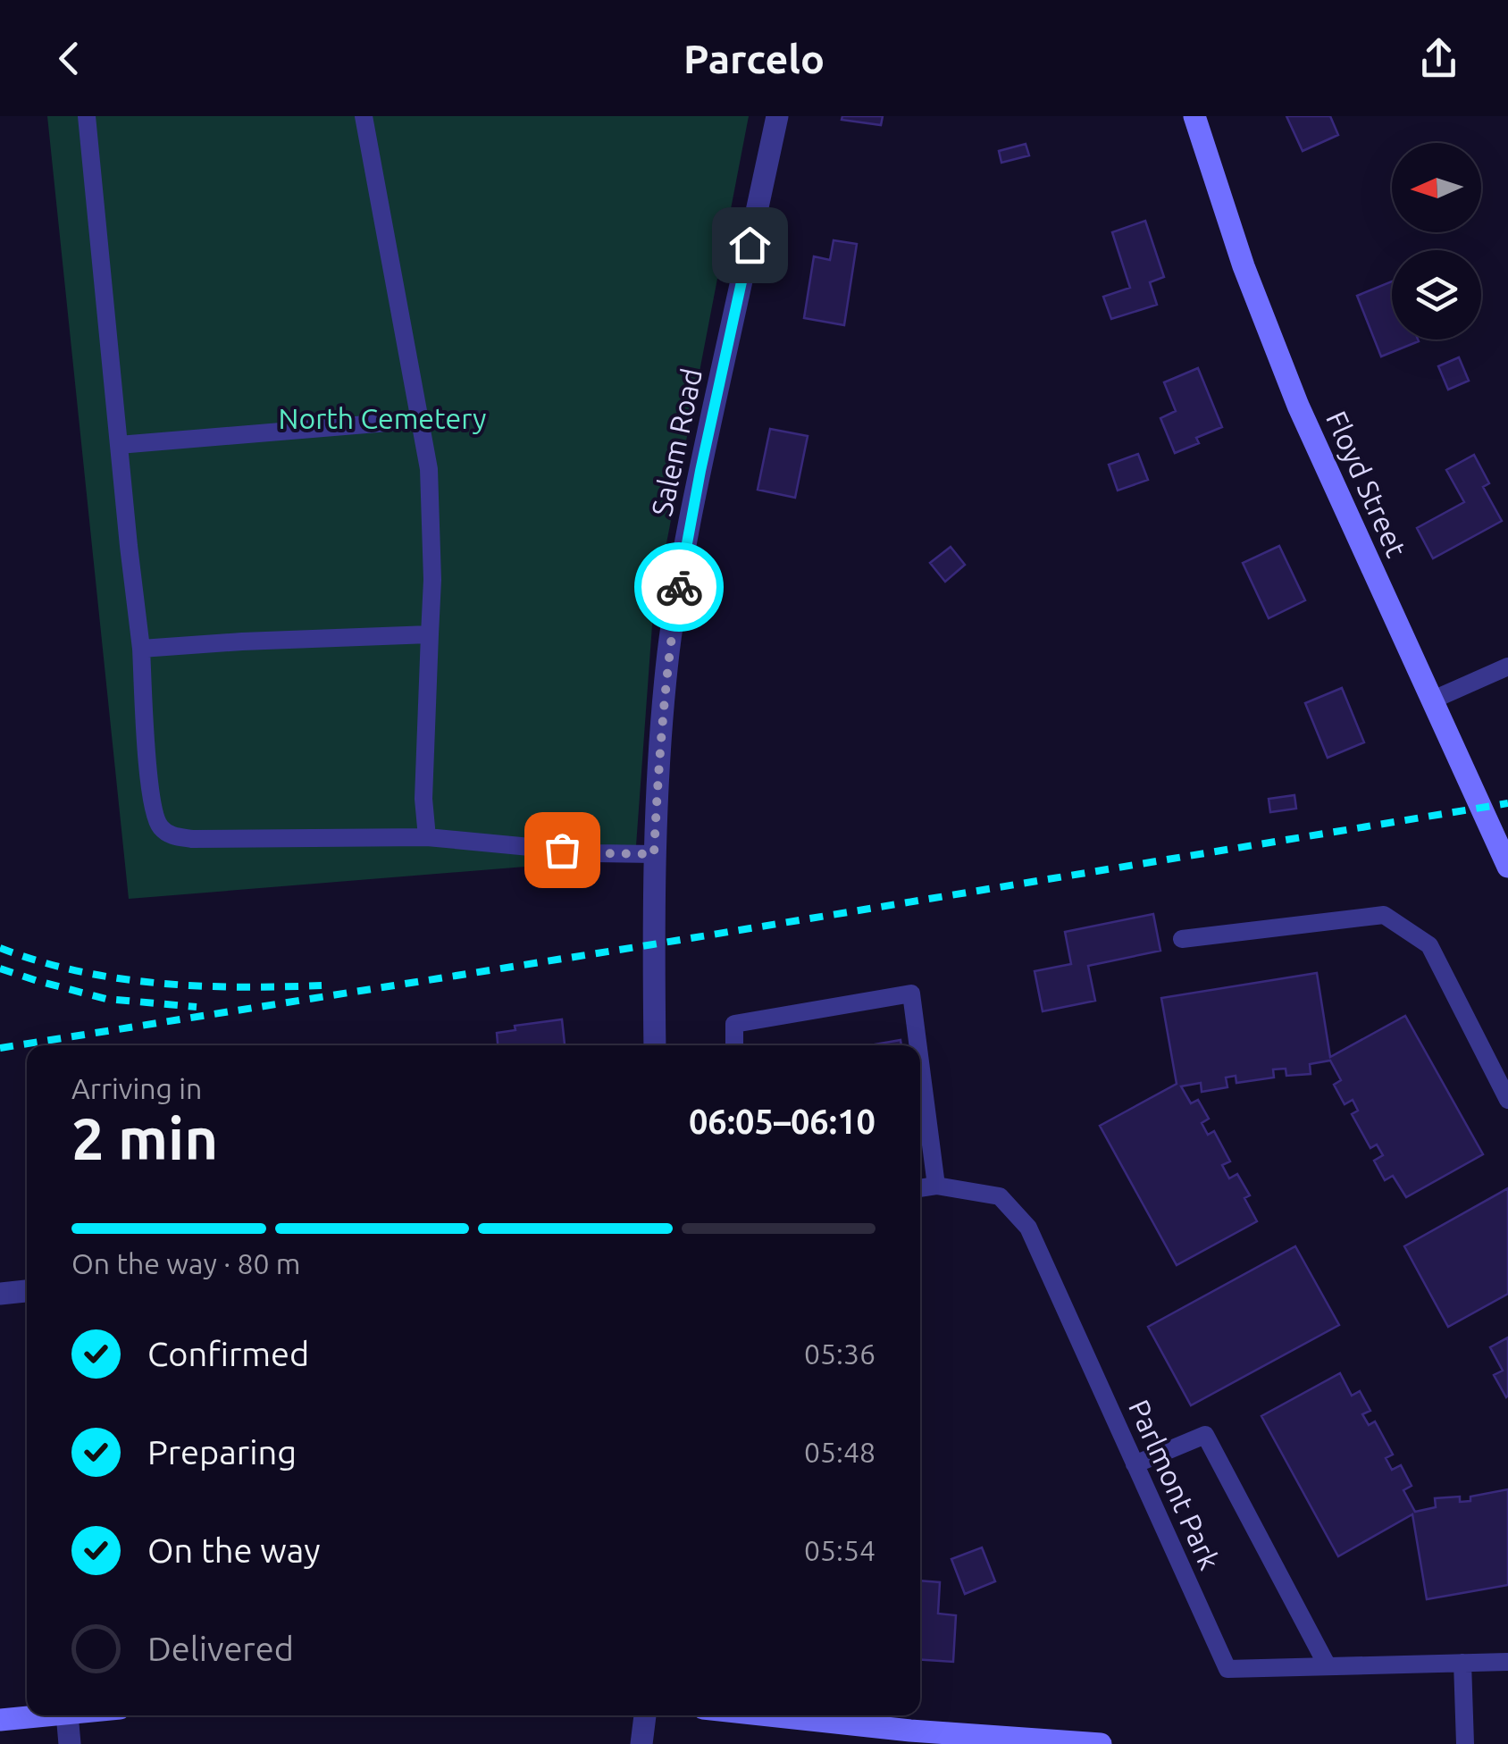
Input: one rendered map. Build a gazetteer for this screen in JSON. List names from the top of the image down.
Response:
{
  "streets": {
    "main road": ["Floyd Street"],
    "street": ["Salem Road"],
    "lane": ["Parlmont Park"]
  },
  "parks": ["North Cemetery"],
  "north": "left",
  "page": {
    "header": "Parcelo",
    "heading": ["2 min", "Arriving in", "06:05–06:10"],
    "bar": "On the way · 80 m",
    "list": [
      ["Confirmed", "05:36"],
      ["Preparing", "05:48"],
      ["On the way", "05:54"],
      "Delivered"
    ]
  }
}
